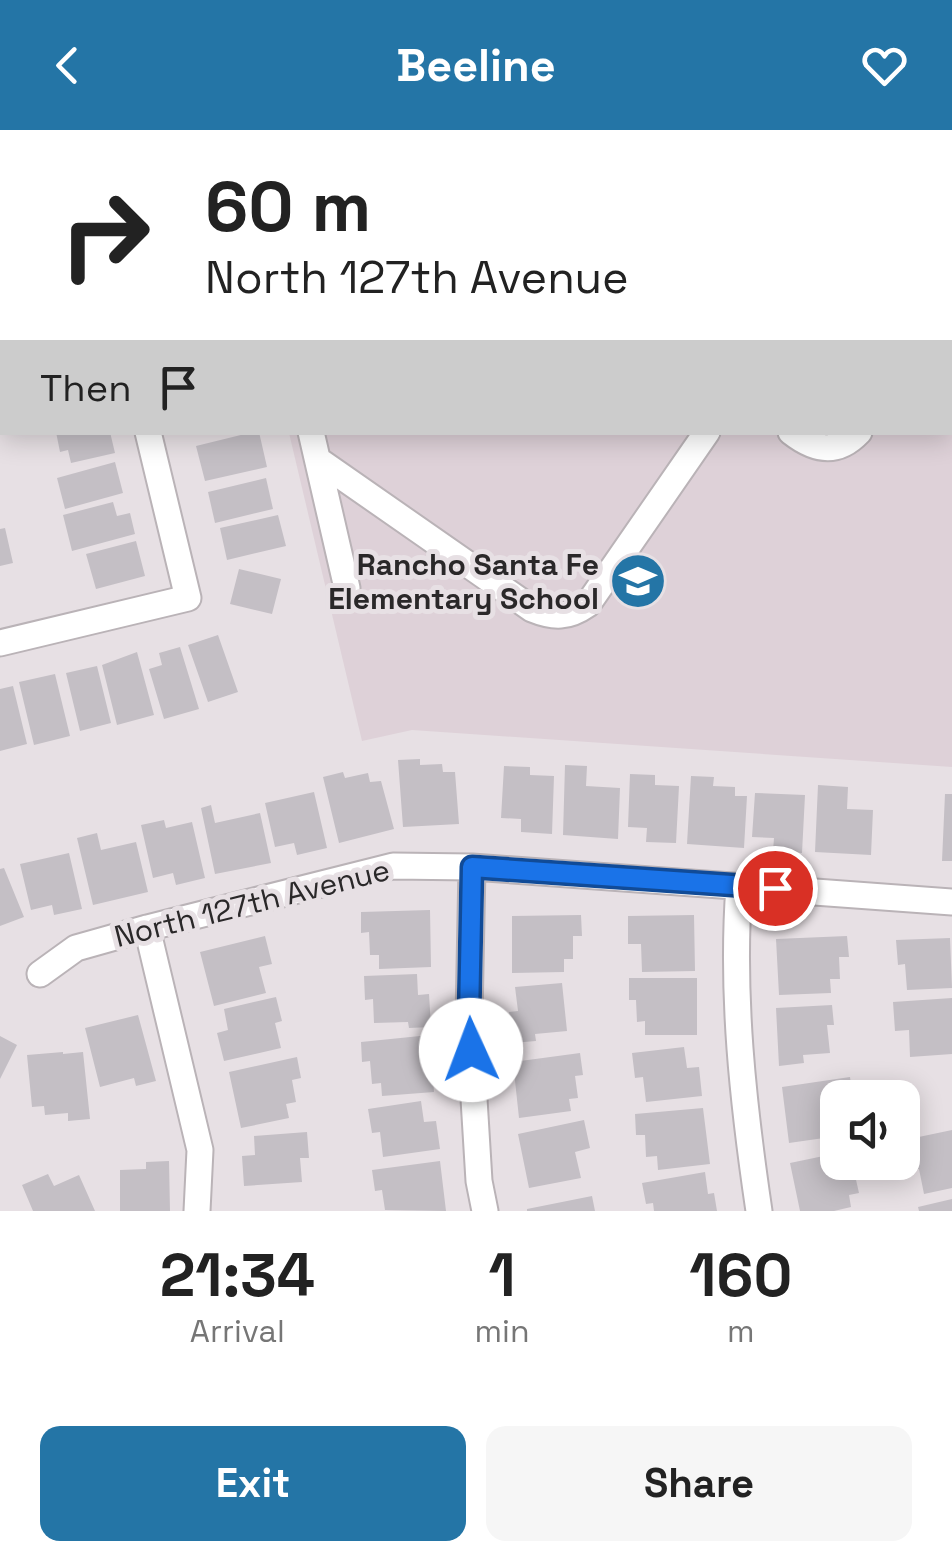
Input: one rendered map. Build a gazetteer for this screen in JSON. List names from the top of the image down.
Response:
{
  "streets": {
    "street": ["North 127th Avenue"]
  },
  "places": {
    "school or university": ["Rancho Santa Fe Elementary School"]
  },
  "page": {
    "header": "Beeline",
    "turn": ["60 m", "North 127th Avenue"],
    "then": "Then",
    "eta": [
      "21:34",
      "Arrival",
      "1",
      "min",
      "160",
      "m"
    ],
    "buttons": ["Exit", "Share"]
  }
}
